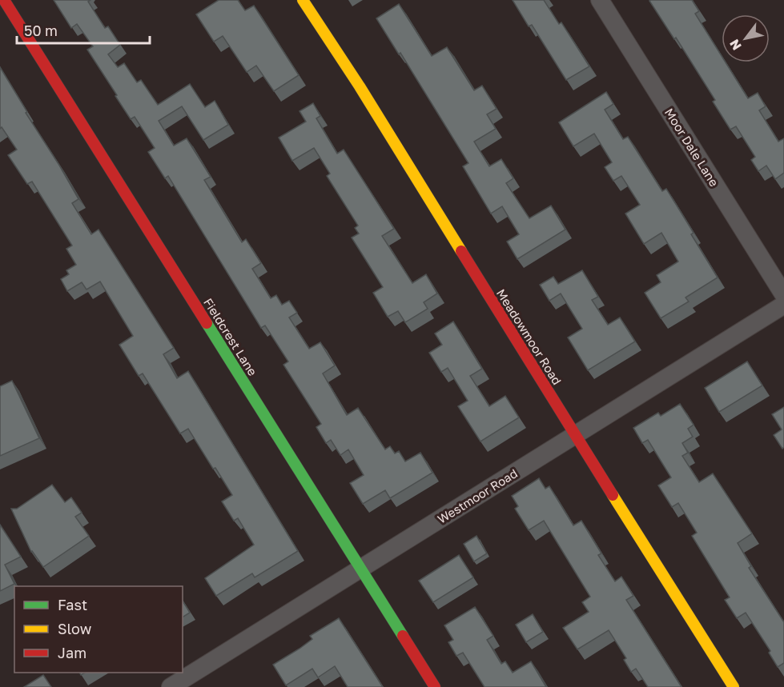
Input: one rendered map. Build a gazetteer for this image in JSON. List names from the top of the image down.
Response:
{
  "streets": {
    "street": [
      "Moor Dale Lane",
      "Fieldcrest Lane",
      "Meadowmoor Road",
      "Westmoor Road"
    ]
  },
  "crossings": [
    ["Fieldcrest Lane", "Westmoor Road"],
    ["Meadowmoor Road", "Westmoor Road"]
  ],
  "legend": ["Fast", "Slow", "Jam"],
  "scale_bar": "50 m",
  "north": "bottom left"
}
